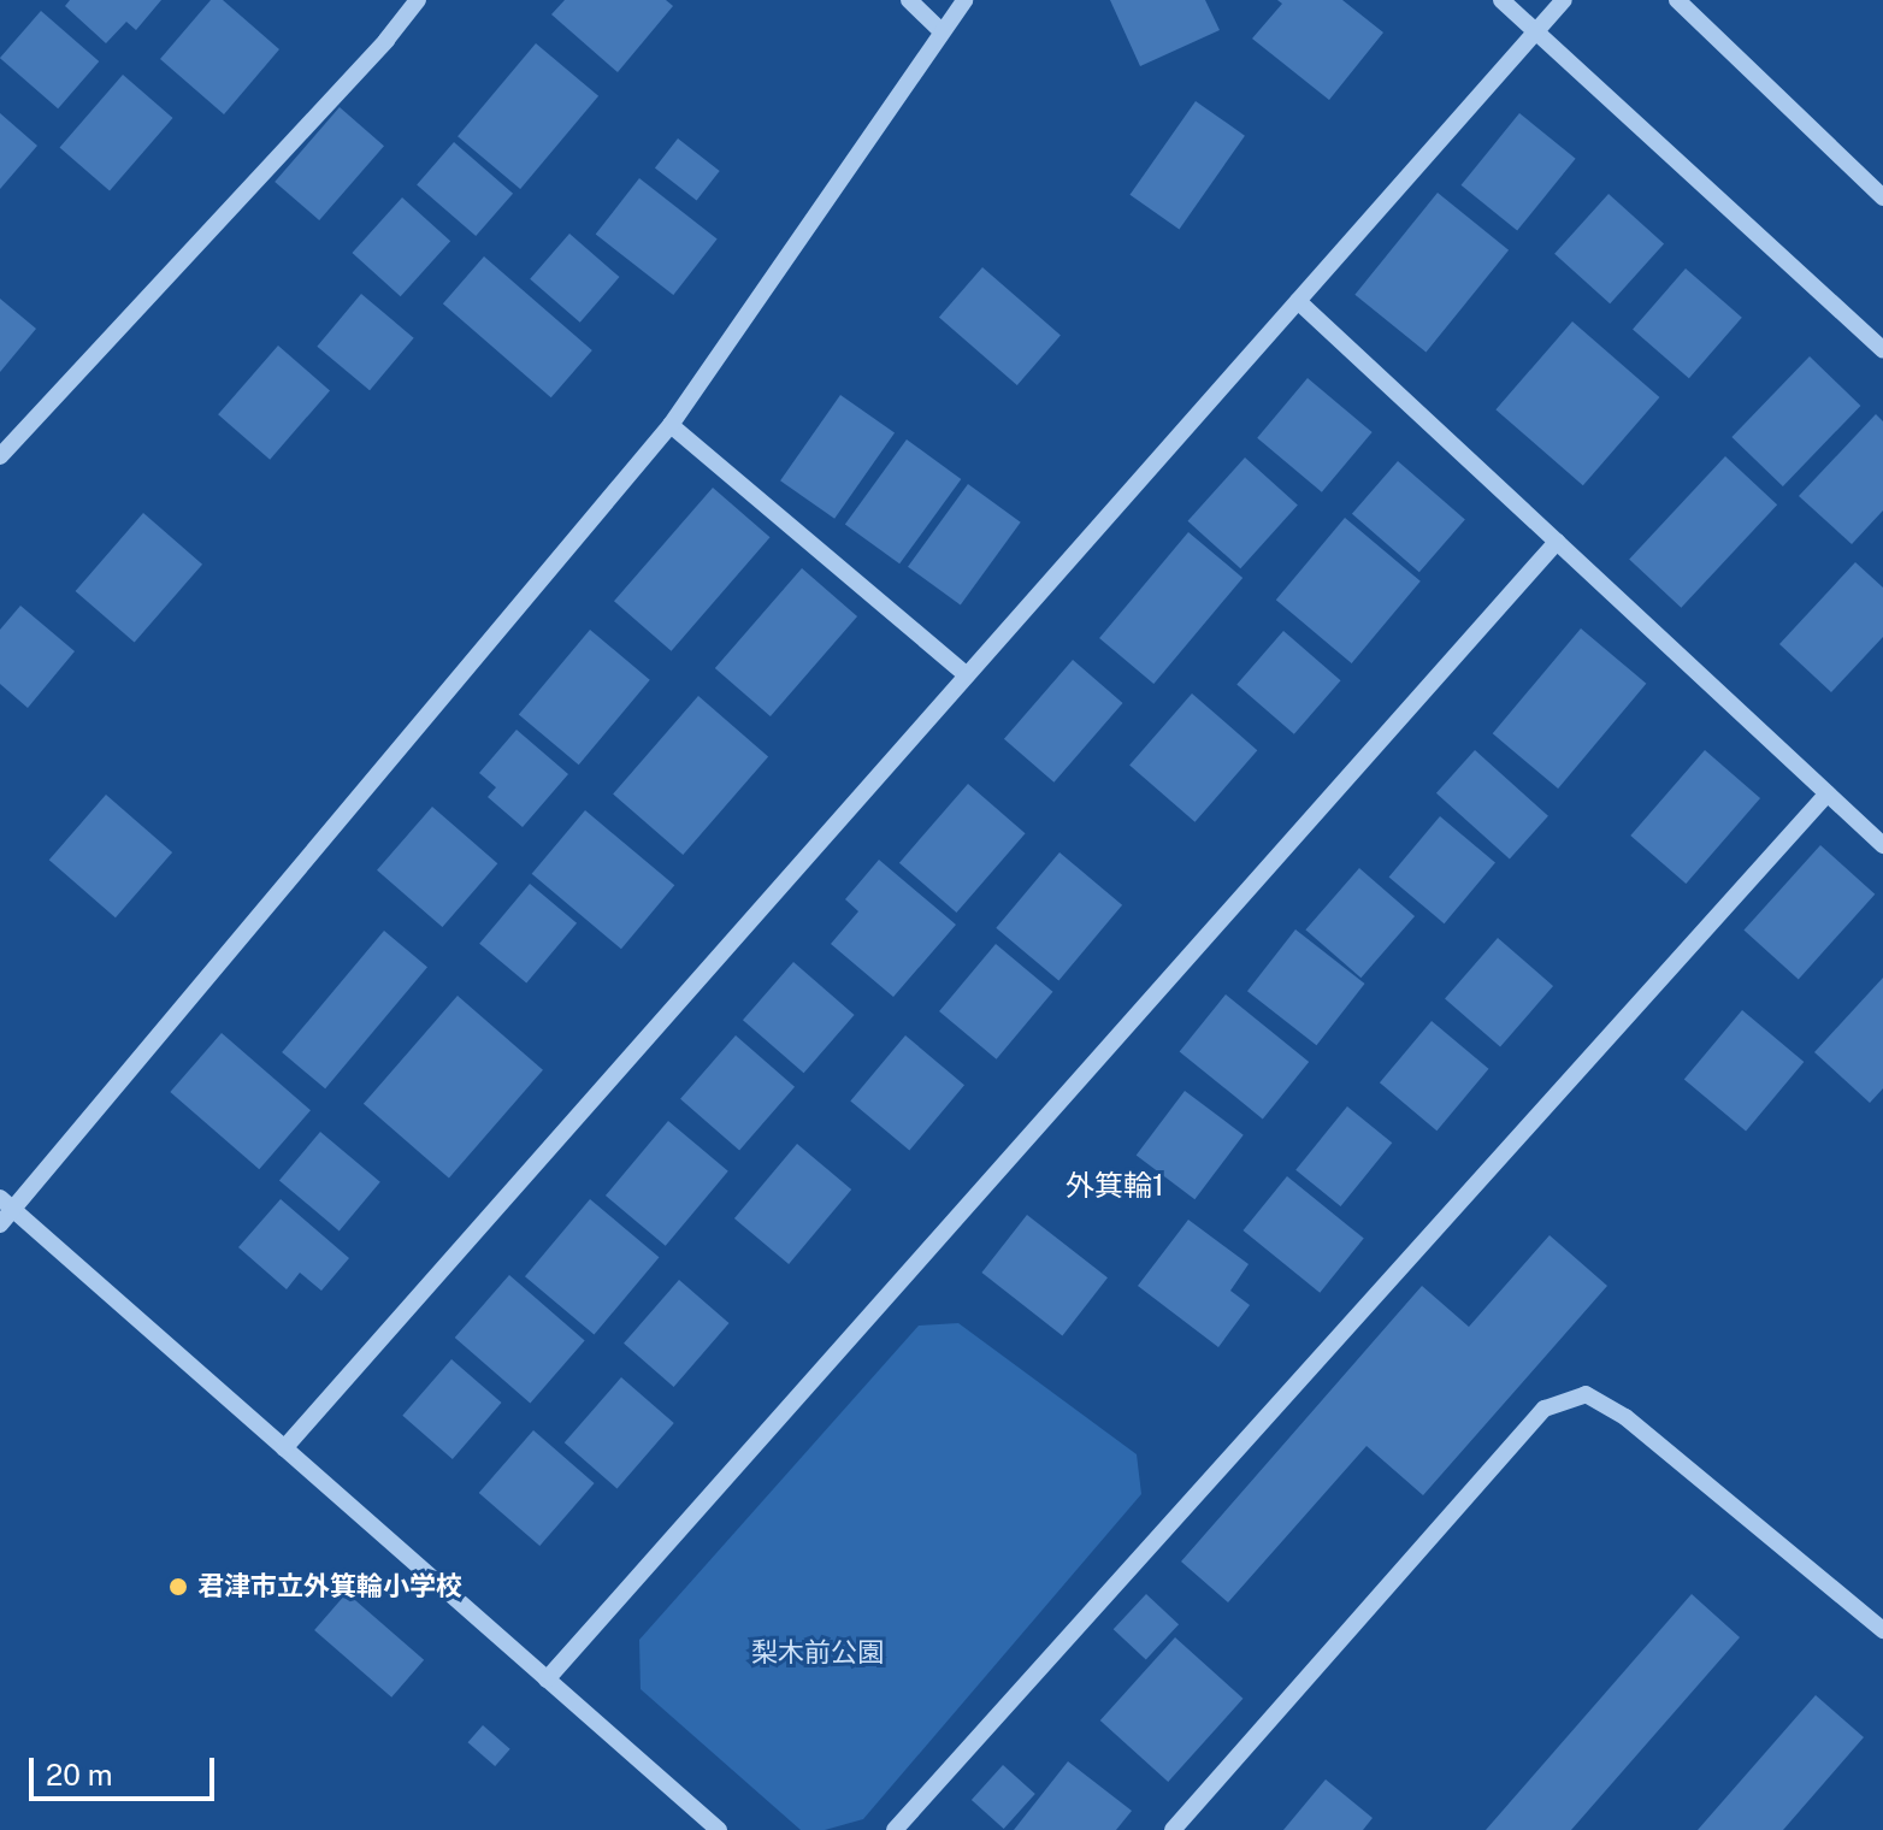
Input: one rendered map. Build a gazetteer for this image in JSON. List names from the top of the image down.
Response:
{
  "districts": ["外箕輪1"],
  "parks": ["梨木前公園"],
  "places": ["君津市立外箕輪小学校"],
  "scale_bar": "20 m"
}
